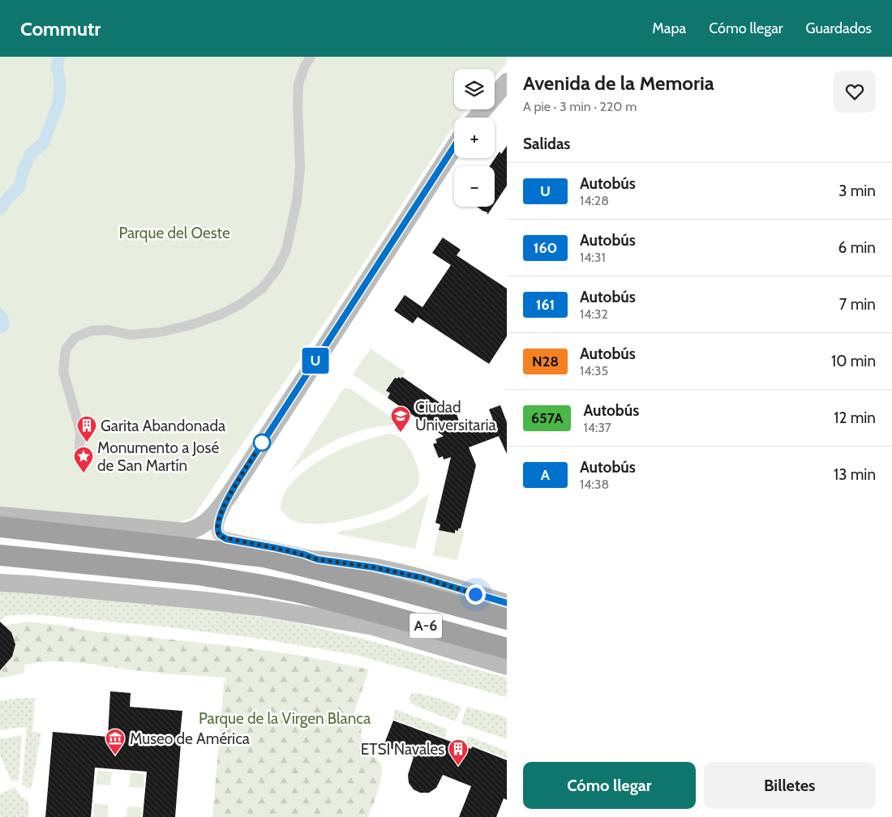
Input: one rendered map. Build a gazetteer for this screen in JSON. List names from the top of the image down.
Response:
{
  "streets": {
    "highway": ["A-6"]
  },
  "parks": ["Parque del Oeste", "Parque de la Virgen Blanca"],
  "places": {
    "school or university": ["Ciudad Universitaria"],
    "building": ["Garita Abandonada", "ETSI Navales"],
    "place": ["Monumento a José de San Martín"],
    "museum": ["Museo de América"]
  },
  "lines": ["bus line U"],
  "page": {
    "header": "Commutr",
    "nav": ["Mapa", "Cómo llegar", "Guardados"],
    "on_map": "U",
    "heading": [
      ["Avenida de la Memoria", "A pie · 3 min · 220 m"],
      "Salidas"
    ],
    "map_buttons": ["+", "−"],
    "list": [
      {
        "mark": "U",
        "name": "Autobús",
        "note": "14:28",
        "value": "3 min"
      },
      {
        "mark": "160",
        "name": "Autobús",
        "note": "14:31",
        "value": "6 min"
      },
      {
        "mark": "161",
        "name": "Autobús",
        "note": "14:32",
        "value": "7 min"
      },
      {
        "mark": "N28",
        "name": "Autobús",
        "note": "14:35",
        "value": "10 min"
      },
      {
        "mark": "657A",
        "name": "Autobús",
        "note": "14:37",
        "value": "12 min"
      },
      {
        "mark": "A",
        "name": "Autobús",
        "note": "14:38",
        "value": "13 min"
      }
    ],
    "buttons": ["Cómo llegar", "Billetes"]
  }
}
